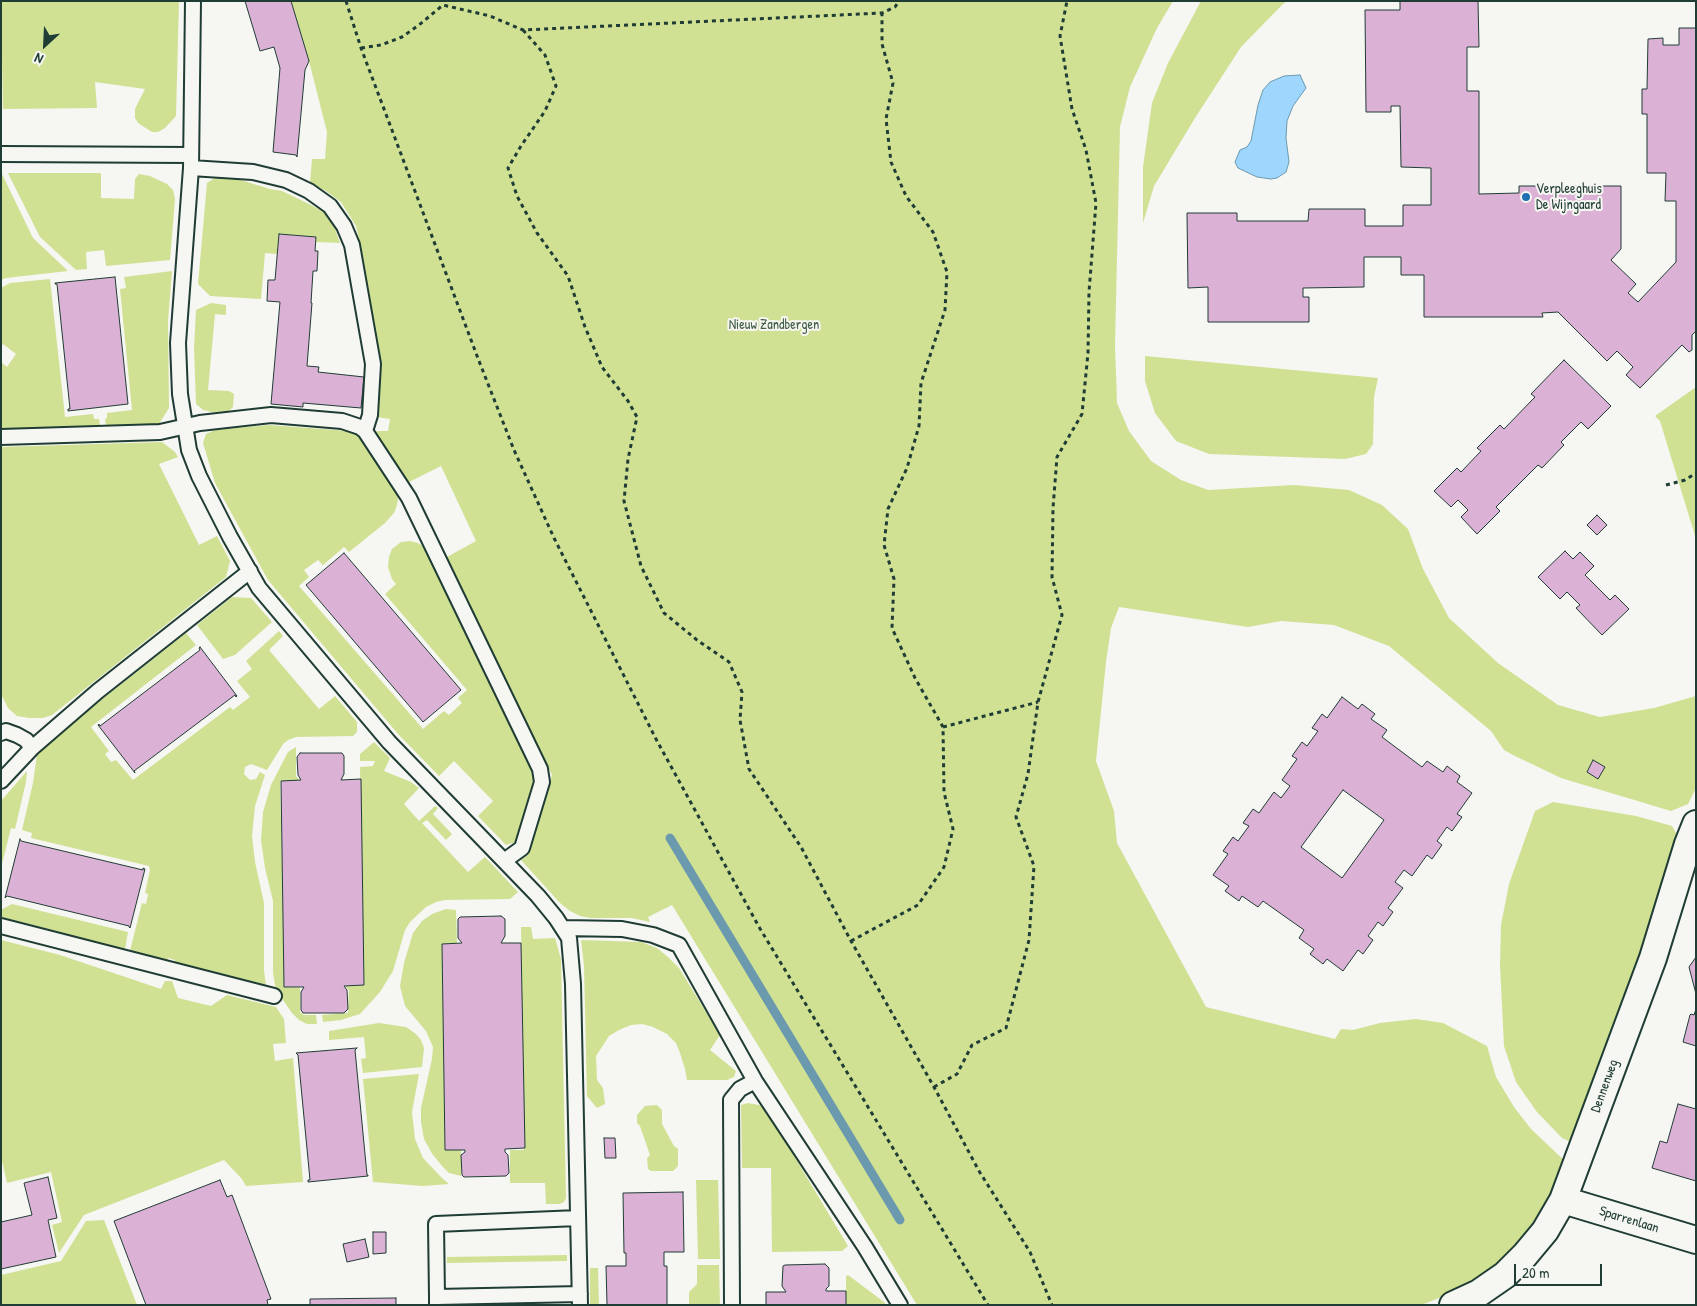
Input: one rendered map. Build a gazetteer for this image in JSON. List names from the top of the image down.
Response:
{
  "streets": {
    "street": ["Dennenweg", "Sparrenlaan"]
  },
  "crossings": [
    ["Dennenweg", "Sparrenlaan"]
  ],
  "parks": ["Nieuw Zandbergen"],
  "places": ["Verpleeghuis De Wijngaard"],
  "scale_bar": "20 m",
  "north": "bottom left"
}
